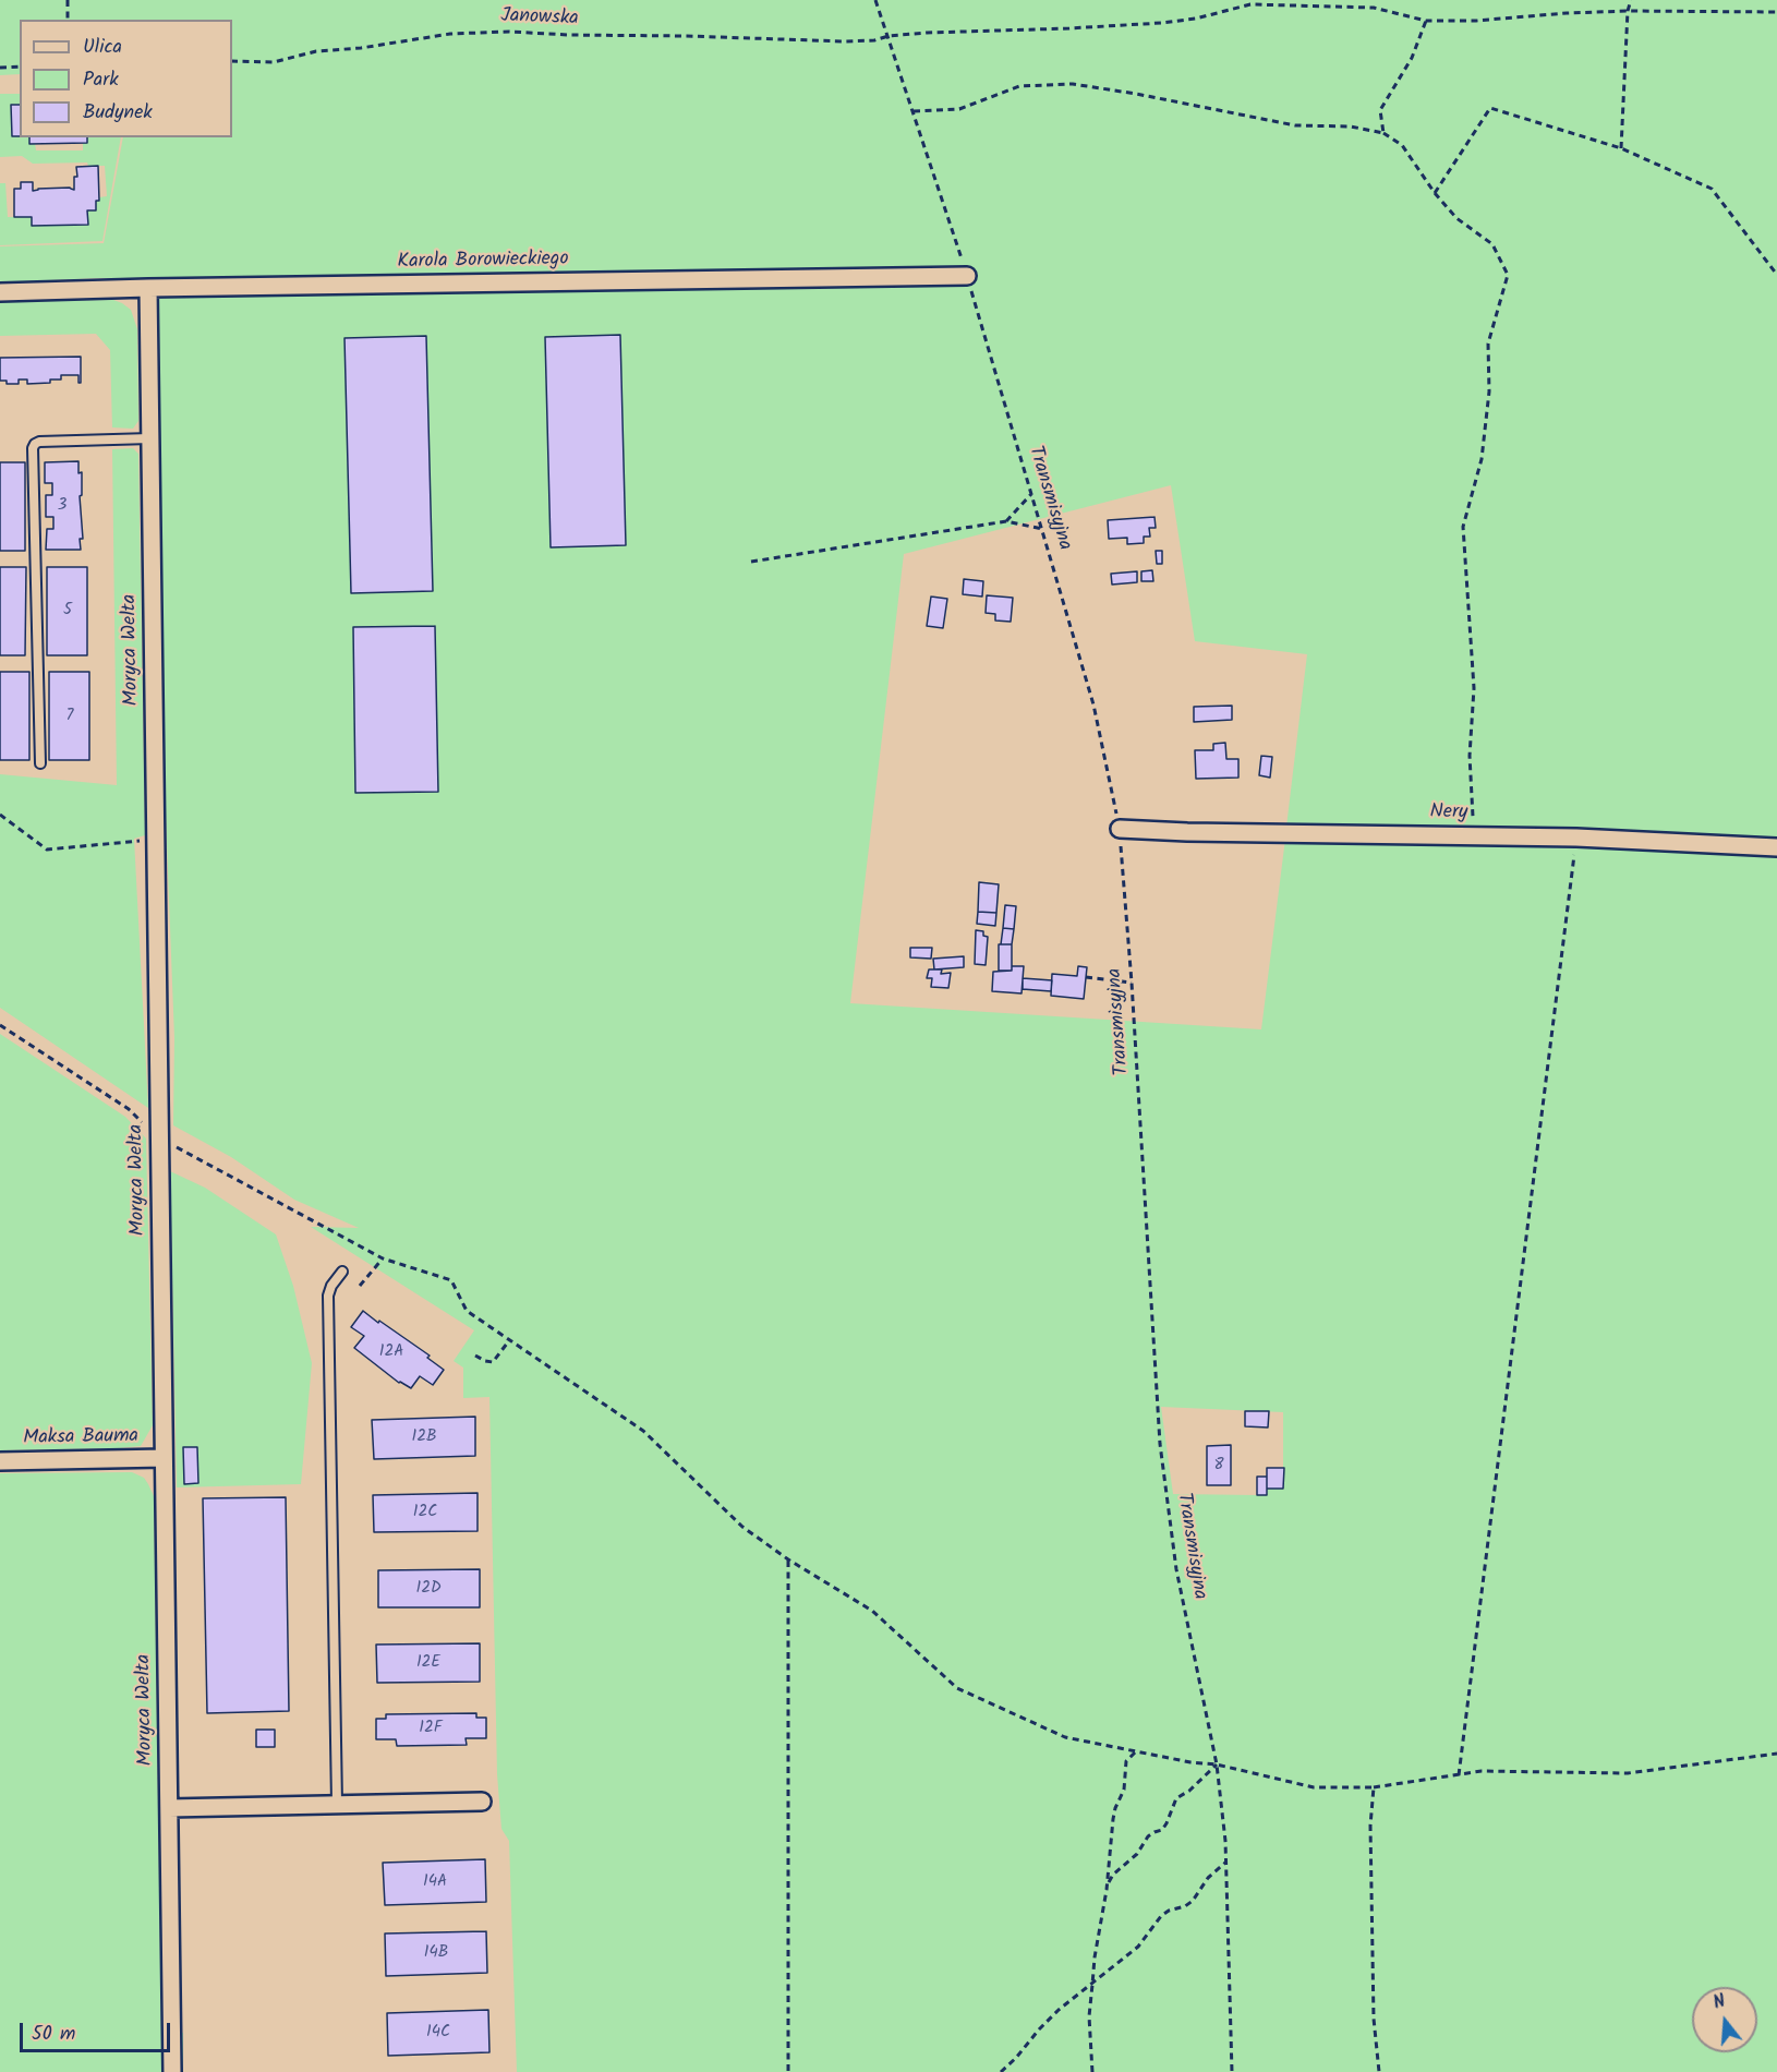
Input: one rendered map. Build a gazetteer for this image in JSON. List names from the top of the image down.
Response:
{
  "streets": {
    "street": [
      "Karola Borowieckiego",
      "Moryca Welta",
      "Nery",
      "Maksa Bauma"
    ],
    "path": ["Janowska", "Transmisyjna"]
  },
  "crossings": [
    ["Janowska", "Transmisyjna"],
    ["Karola Borowieckiego", "Transmisyjna"],
    ["Karola Borowieckiego", "Moryca Welta"],
    ["Transmisyjna", "Nery"],
    ["Moryca Welta", "Maksa Bauma"]
  ],
  "house_numbers": [
    "3",
    "5",
    "7",
    "12A",
    "12B",
    "8",
    "12C",
    "12D",
    "12E",
    "12F",
    "14A",
    "14B",
    "14C"
  ],
  "legend": ["Ulica", "Park", "Budynek"],
  "scale_bar": "50 m",
  "north": "top"
}
